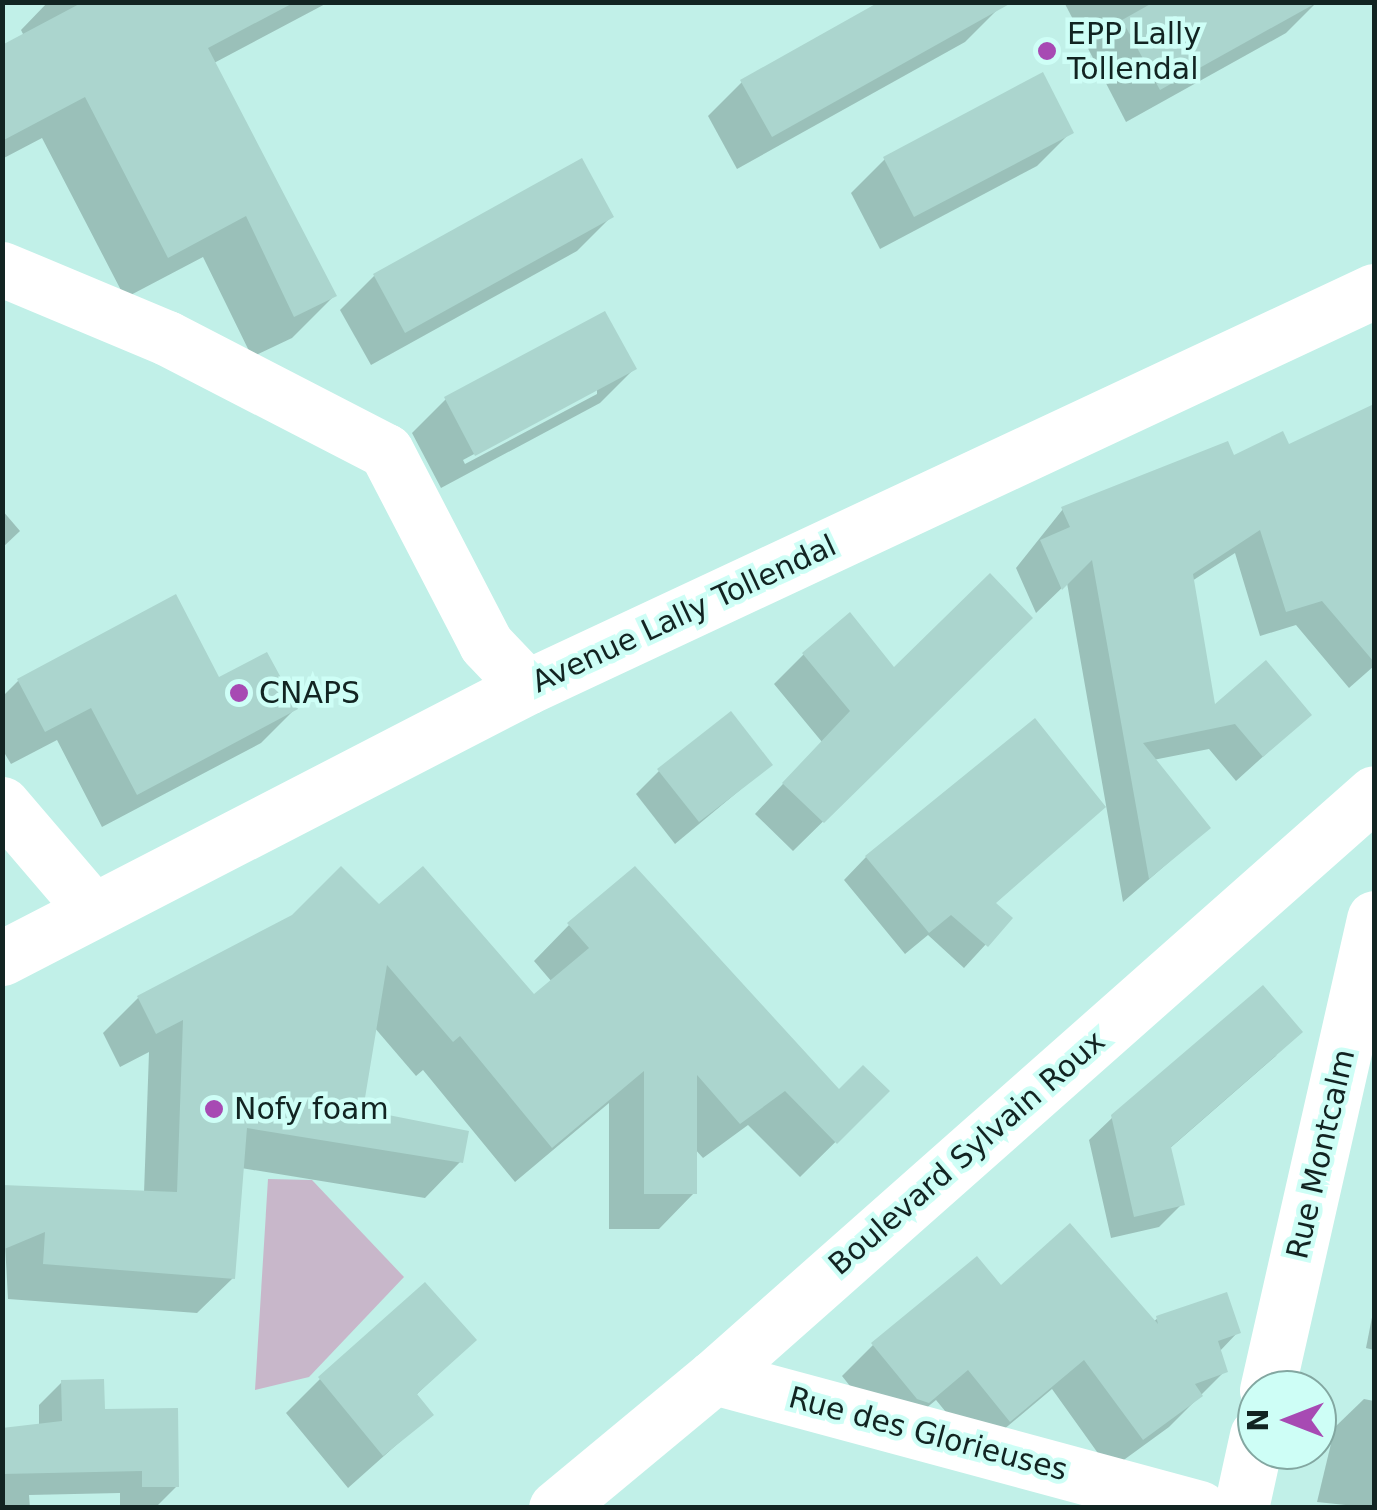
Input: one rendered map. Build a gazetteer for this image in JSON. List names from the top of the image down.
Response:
{
  "streets": {
    "street": [
      "Avenue Lally Tollendal",
      "Boulevard Sylvain Roux",
      "Rue Montcalm",
      "Rue des Glorieuses"
    ]
  },
  "crossings": [
    ["Boulevard Sylvain Roux", "Rue des Glorieuses"]
  ],
  "places": ["EPP Lally Tollendal", "CNAPS", "Nofy foam"],
  "north": "left"
}
